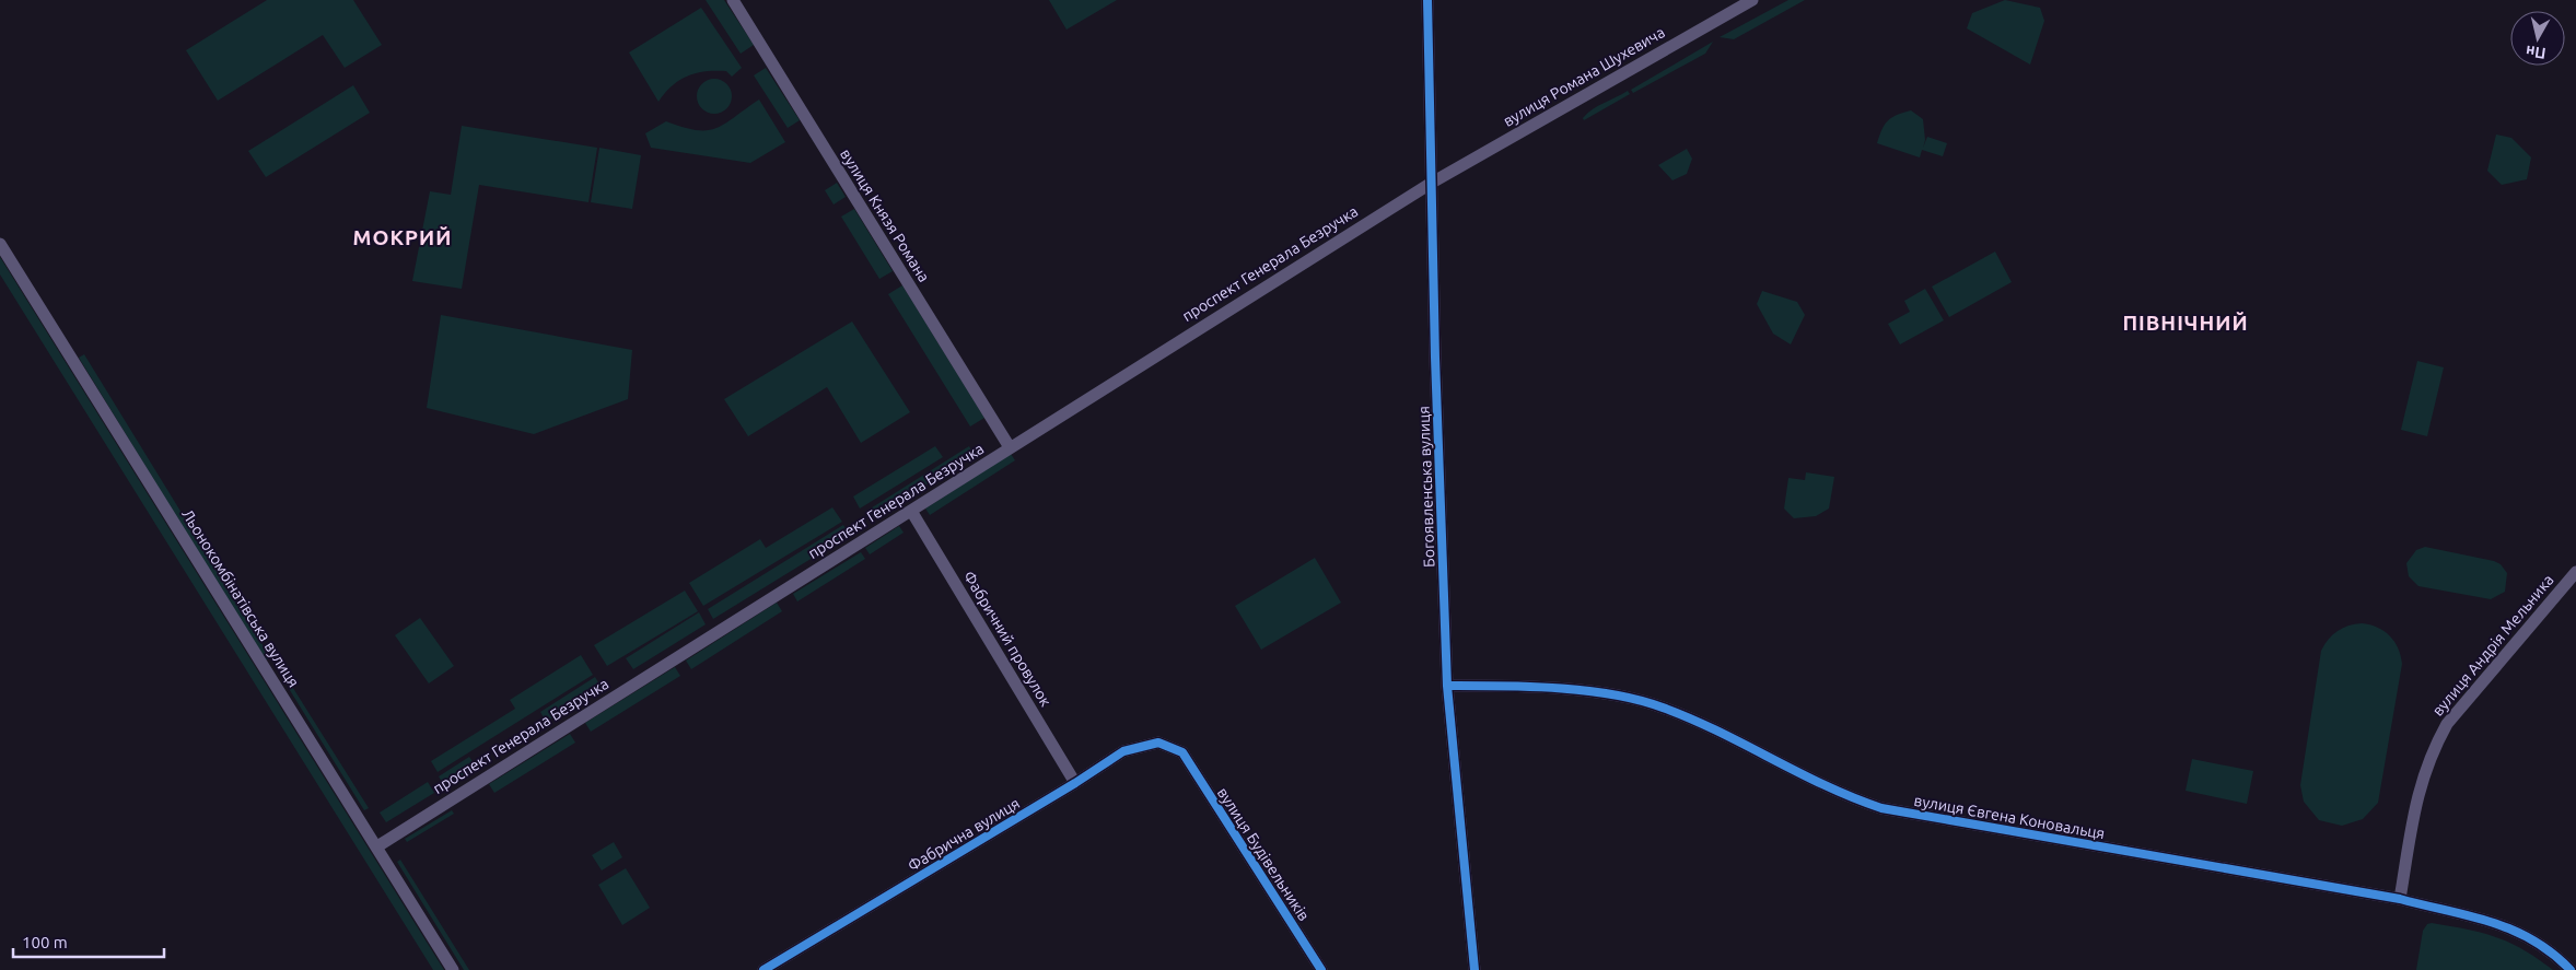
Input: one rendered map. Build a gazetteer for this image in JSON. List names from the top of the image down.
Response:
{
  "streets": {
    "street": [
      "вулиця Романа Шухевича",
      "вулиця Князя Романа",
      "проспект Генерала Безручка",
      "Богоявленська вулиця",
      "Льонокомбінатівська вулиця",
      "Фабричний провулок",
      "вулиця Андрія Мельника",
      "вулиця Євгена Коновальця",
      "Фабрична вулиця",
      "вулиця Будівельників"
    ]
  },
  "crossings": [
    ["вулиця Романа Шухевича", "проспект Генерала Безручка"],
    ["вулиця Романа Шухевича", "Богоявленська вулиця"],
    ["вулиця Князя Романа", "проспект Генерала Безручка"],
    ["проспект Генерала Безручка", "Богоявленська вулиця"],
    ["проспект Генерала Безручка", "Льонокомбінатівська вулиця"],
    ["проспект Генерала Безручка", "Фабричний провулок"],
    ["Богоявленська вулиця", "вулиця Євгена Коновальця"],
    ["Фабричний провулок", "Фабрична вулиця"],
    ["вулиця Андрія Мельника", "вулиця Євгена Коновальця"],
    ["Фабрична вулиця", "вулиця Будівельників"]
  ],
  "districts": ["МОКРИЙ", "ПІВНІЧНИЙ"],
  "scale_bar": "100 m",
  "north": "bottom"
}
